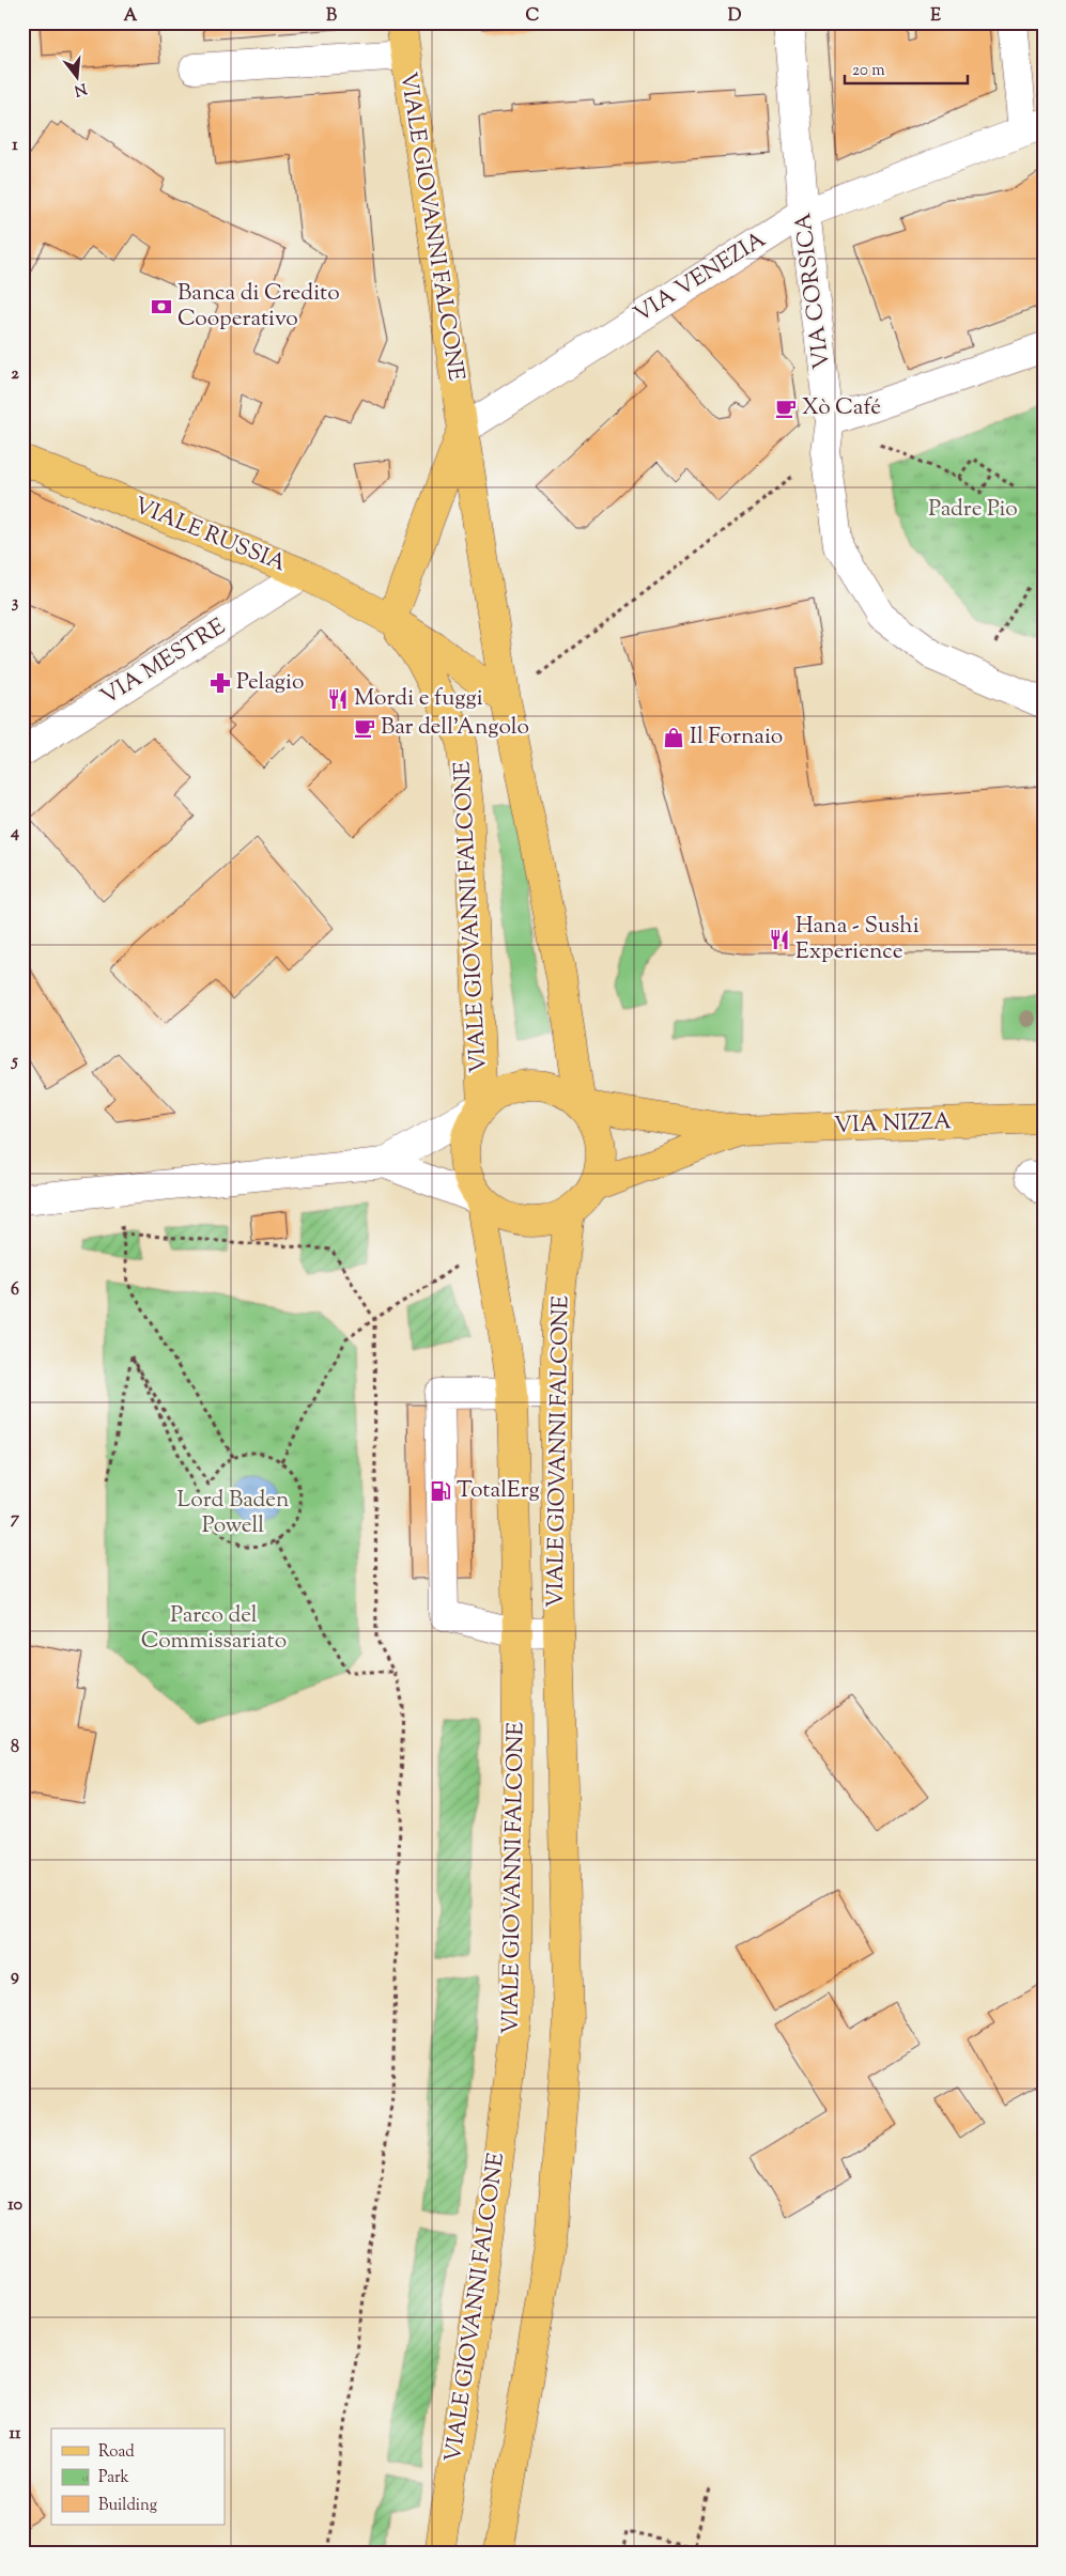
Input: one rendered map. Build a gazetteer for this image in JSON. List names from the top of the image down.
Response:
{
  "streets": {
    "main road": ["VIALE GIOVANNI FALCONE", "VIALE RUSSIA", "VIA NIZZA"],
    "street": ["VIA VENEZIA", "VIA CORSICA", "VIA MESTRE"]
  },
  "crossings": [
    ["VIALE GIOVANNI FALCONE", "VIA VENEZIA"],
    ["VIALE GIOVANNI FALCONE", "VIALE RUSSIA"],
    ["VIALE GIOVANNI FALCONE", "VIA NIZZA"],
    ["VIA VENEZIA", "VIA CORSICA"],
    ["VIALE RUSSIA", "VIA MESTRE"]
  ],
  "parks": ["Padre Pio", "Lord Baden Powell", "Parco del Commissariato"],
  "places": {
    "bank": ["Banca di Credito Cooperativo"],
    "cafe": ["Xò Café", "Bar dell'Angolo"],
    "pharmacy": ["Pelagio"],
    "restaurant": ["Mordi e fuggi", "Hana - Sushi Experience"],
    "shop": ["Il Fornaio"],
    "fuel station": ["TotalErg"]
  },
  "legend": ["Road", "Park", "Building"],
  "scale_bar": "20 m",
  "north": "bottom",
  "grid": {
    "columns": [
      "A",
      "B",
      "C",
      "D",
      "E"
    ],
    "rows": [
      "1",
      "2",
      "3",
      "4",
      "5",
      "6",
      "7",
      "8",
      "9",
      "10",
      "11"
    ]
  }
}
